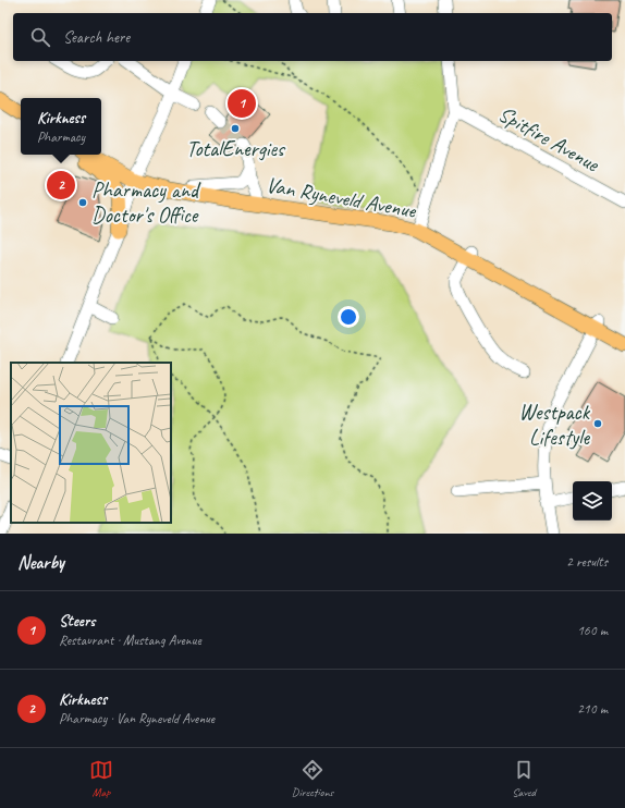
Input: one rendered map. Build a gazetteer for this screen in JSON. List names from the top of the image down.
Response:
{
  "streets": {
    "main road": ["Van Ryneveld Avenue"],
    "street": ["Spitfire Avenue"]
  },
  "places": ["TotalEnergies", "Pharmacy and Doctor's Office", "Westpack Lifestyle"],
  "page": {
    "search": "Search here",
    "pins": ["1", "2"],
    "popup": ["Kirkness", "Pharmacy"],
    "heading": ["Nearby", "2 results"],
    "list": [
      {
        "mark": "1",
        "name": "Steers",
        "note": "Restaurant · Mustang Avenue",
        "value": "160 m"
      },
      {
        "mark": "2",
        "name": "Kirkness",
        "note": "Pharmacy · Van Ryneveld Avenue",
        "value": "210 m"
      }
    ],
    "nav": ["Map", "Directions", "Saved"]
  }
}
